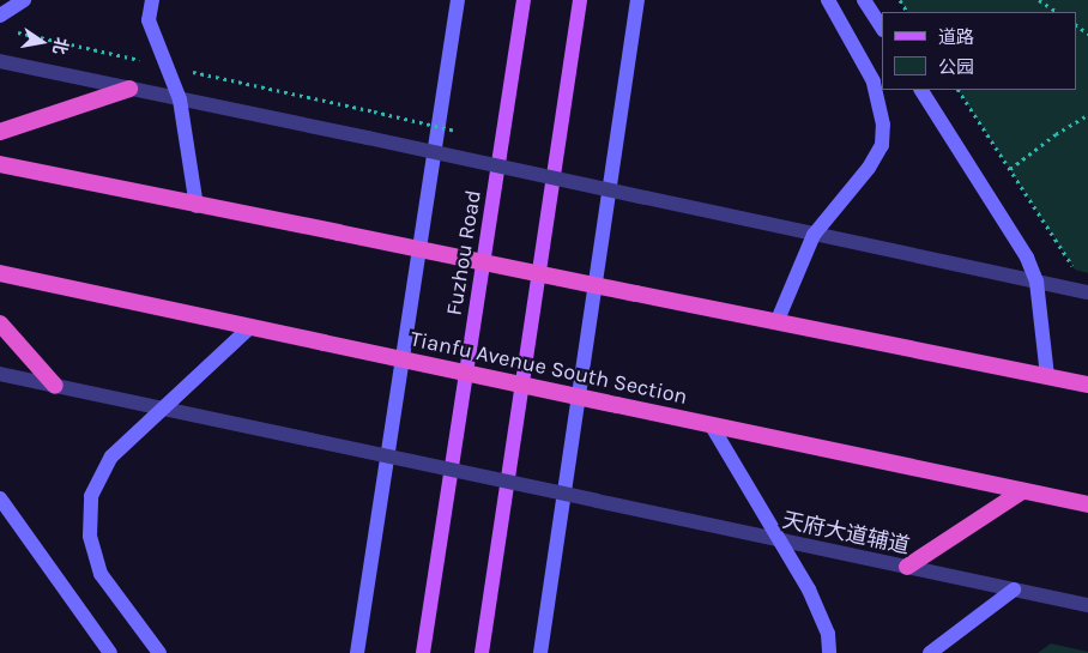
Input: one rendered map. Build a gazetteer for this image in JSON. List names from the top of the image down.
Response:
{
  "streets": {
    "highway": ["Tianfu Avenue South Section"],
    "main road": ["Fuzhou Road"],
    "street": ["天府大道辅道"]
  },
  "legend": ["道路", "公园"],
  "north": "right"
}
